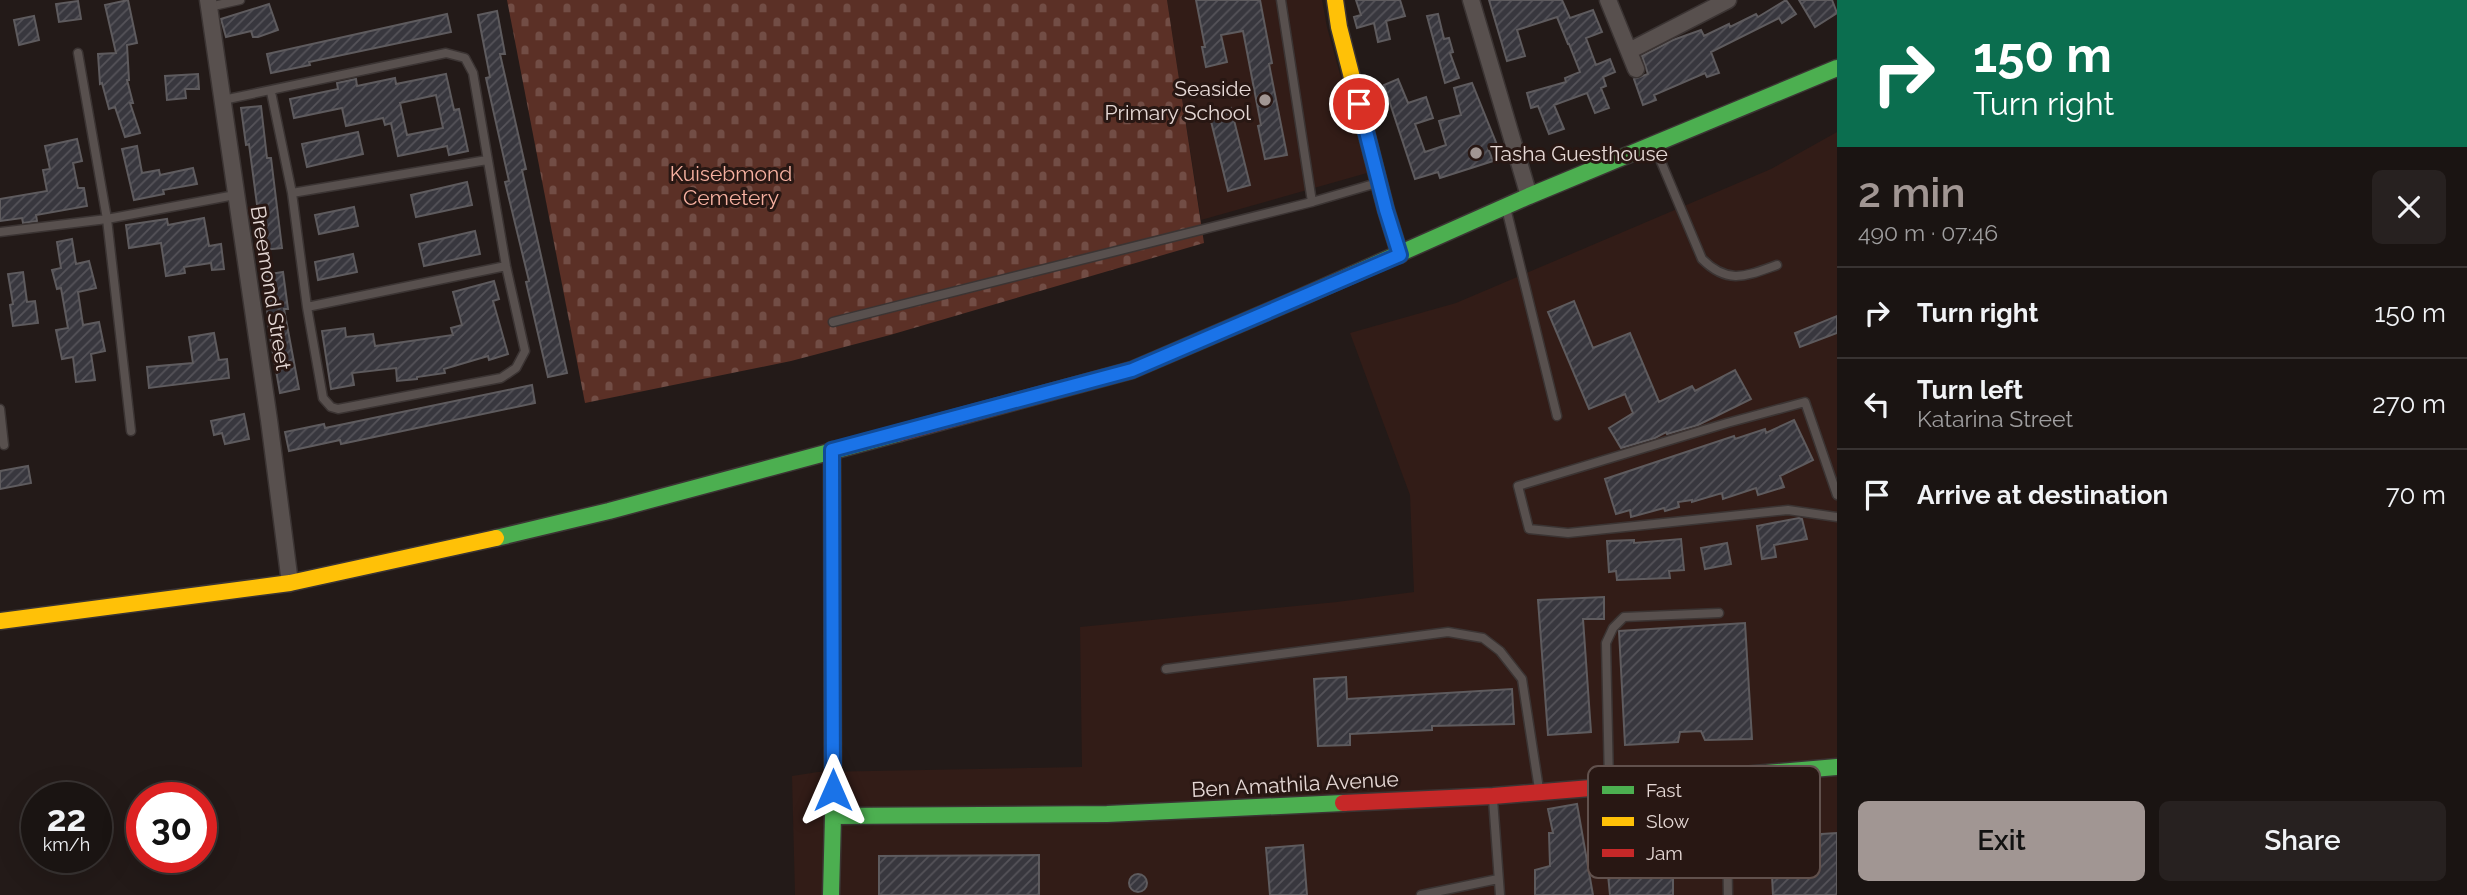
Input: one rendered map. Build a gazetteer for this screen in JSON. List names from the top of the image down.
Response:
{
  "streets": {
    "street": ["Breemond Street", "Ben Amathila Avenue"]
  },
  "parks": ["Kuisebmond Cemetery"],
  "places": ["Seaside Primary School", "Tasha Guesthouse"],
  "legend": ["Fast", "Slow", "Jam"],
  "page": {
    "turn": ["150 m", "Turn right"],
    "heading": ["2 min", "490 m · 07:46"],
    "list": [
      {
        "name": "Turn right",
        "value": "150 m"
      },
      {
        "name": "Turn left",
        "note": "Katarina Street",
        "value": "270 m"
      },
      {
        "name": "Arrive at destination",
        "value": "70 m"
      }
    ],
    "speed": "22 km/h",
    "limit": "30",
    "buttons": ["Exit", "Share"]
  }
}
